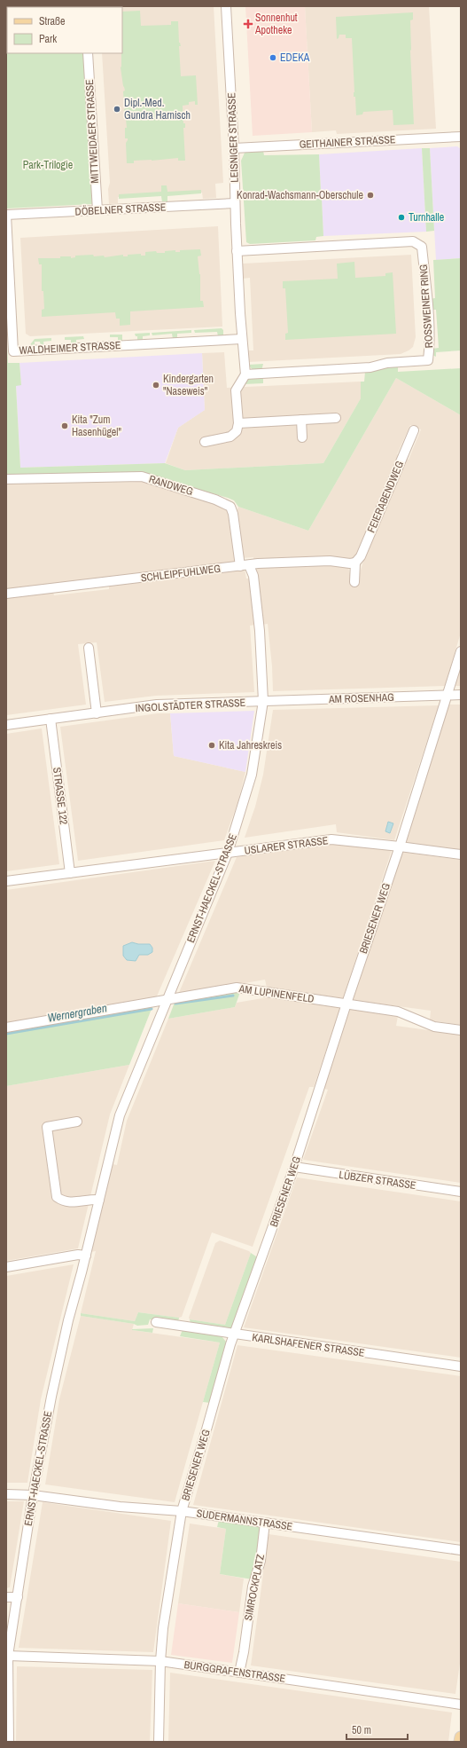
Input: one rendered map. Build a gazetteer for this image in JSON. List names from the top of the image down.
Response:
{
  "streets": {
    "street": [
      "MITTWEIDAER STRASSE",
      "LEISNIGER STRASSE",
      "GEITHAINER STRASSE",
      "DÖBELNER STRASSE",
      "ROSSWEINER RING",
      "WALDHEIMER STRASSE",
      "RANDWEG",
      "FEIERABENDWEG",
      "SCHLEIPFUHLWEG",
      "AM ROSENHAG",
      "INGOLSTÄDTER STRASSE",
      "STRASSE 122",
      "USLARER STRASSE",
      "ERNST-HAECKEL-STRASSE",
      "BRIESENER WEG",
      "AM LUPINENFELD",
      "LÜBZER STRASSE",
      "KARLSHAFENER STRASSE",
      "SUDERMANNSTRASSE",
      "SIMROCKPLATZ",
      "BURGGRAFENSTRASSE"
    ]
  },
  "crossings": [
    ["MITTWEIDAER STRASSE", "DÖBELNER STRASSE"],
    ["LEISNIGER STRASSE", "GEITHAINER STRASSE"],
    ["LEISNIGER STRASSE", "DÖBELNER STRASSE"],
    ["LEISNIGER STRASSE", "ROSSWEINER RING"],
    ["LEISNIGER STRASSE", "WALDHEIMER STRASSE"],
    ["DÖBELNER STRASSE", "WALDHEIMER STRASSE"],
    ["RANDWEG", "SCHLEIPFUHLWEG"],
    ["RANDWEG", "ERNST-HAECKEL-STRASSE"],
    ["FEIERABENDWEG", "SCHLEIPFUHLWEG"],
    ["SCHLEIPFUHLWEG", "ERNST-HAECKEL-STRASSE"],
    ["AM ROSENHAG", "INGOLSTÄDTER STRASSE"],
    ["AM ROSENHAG", "ERNST-HAECKEL-STRASSE"],
    ["AM ROSENHAG", "BRIESENER WEG"],
    ["INGOLSTÄDTER STRASSE", "STRASSE 122"],
    ["INGOLSTÄDTER STRASSE", "ERNST-HAECKEL-STRASSE"],
    ["STRASSE 122", "USLARER STRASSE"],
    ["USLARER STRASSE", "ERNST-HAECKEL-STRASSE"],
    ["USLARER STRASSE", "BRIESENER WEG"],
    ["ERNST-HAECKEL-STRASSE", "AM LUPINENFELD"],
    ["ERNST-HAECKEL-STRASSE", "SUDERMANNSTRASSE"],
    ["ERNST-HAECKEL-STRASSE", "BURGGRAFENSTRASSE"],
    ["BRIESENER WEG", "AM LUPINENFELD"],
    ["BRIESENER WEG", "LÜBZER STRASSE"],
    ["BRIESENER WEG", "KARLSHAFENER STRASSE"],
    ["BRIESENER WEG", "SUDERMANNSTRASSE"],
    ["BRIESENER WEG", "BURGGRAFENSTRASSE"],
    ["SUDERMANNSTRASSE", "SIMROCKPLATZ"],
    ["SIMROCKPLATZ", "BURGGRAFENSTRASSE"]
  ],
  "water": ["Wernergraben"],
  "parks": ["Park-Trilogie"],
  "places": {
    "health": ["Sonnenhut Apotheke"],
    "other": [
      "EDEKA",
      "Dipl.-Med. Gundra Harnisch",
      "Konrad-Wachsmann-Oberschule",
      "Turnhalle",
      "Kindergarten \"Naseweis\"",
      "Kita \"Zum Hasenhügel\"",
      "Kita Jahreskreis"
    ]
  },
  "legend": ["Straße", "Park"],
  "scale_bar": "50 m"
}
